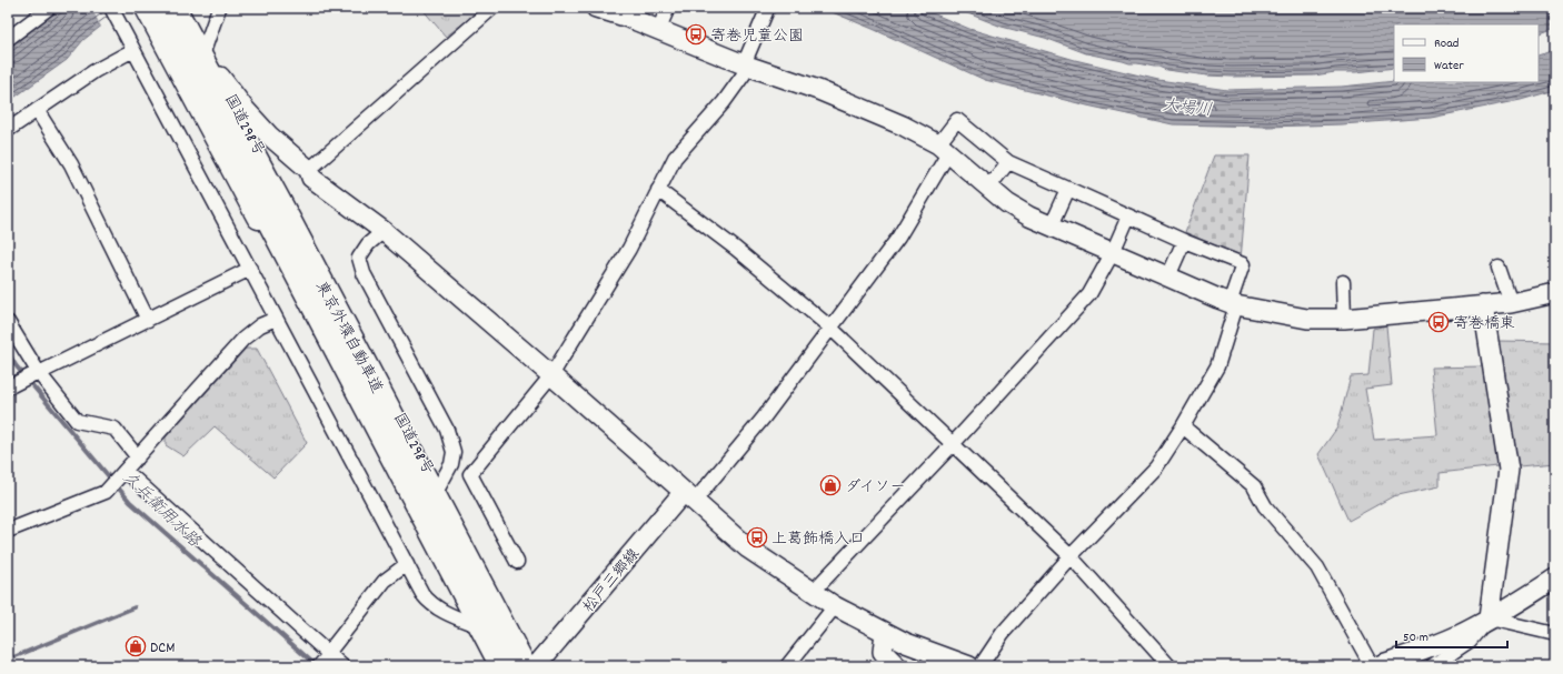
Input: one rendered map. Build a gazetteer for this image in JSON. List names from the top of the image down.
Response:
{
  "streets": {
    "highway": ["国道298号", "東京外環自動車道"],
    "street": ["松戸三郷線"]
  },
  "crossings": [
    ["国道298号", "東京外環自動車道"]
  ],
  "water": ["大場川", "久兵衛用水路"],
  "places": {
    "bus stop": ["寄巻児童公園", "寄巻橋東", "上葛飾橋入口"],
    "shop": ["ダイソー", "DCM"]
  },
  "legend": ["Road", "Water"],
  "scale_bar": "50 m"
}
